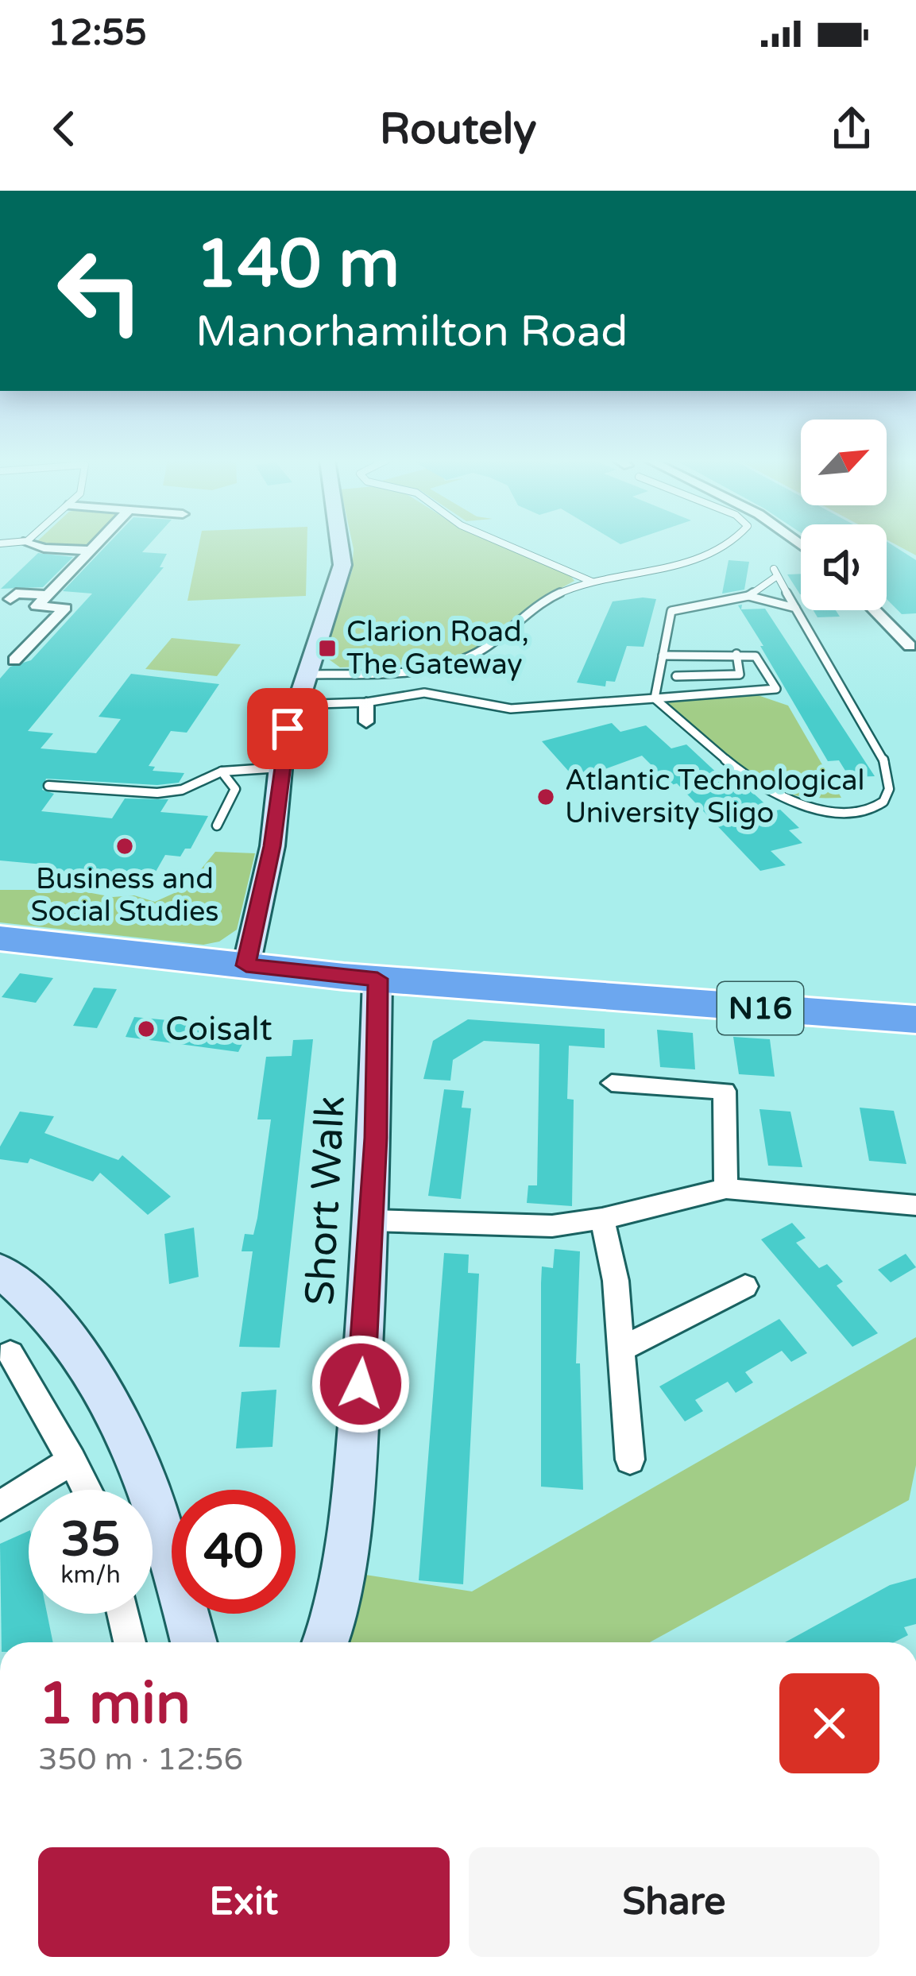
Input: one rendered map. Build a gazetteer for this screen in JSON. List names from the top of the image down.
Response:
{
  "streets": {
    "highway": ["N16"],
    "street": ["Short Walk"]
  },
  "crossings": [
    ["N16", "Short Walk"]
  ],
  "places": {
    "transit": ["Clarion Road, The Gateway"],
    "other": ["Atlantic Technological University Sligo", "Business and Social Studies", "Coisalt"]
  },
  "north": "top right",
  "page": {
    "status": "12:55",
    "header": "Routely",
    "turn": ["140 m", "Manorhamilton Road"],
    "speed": "35 km/h",
    "limit": "40",
    "heading": ["1 min", "350 m · 12:56"],
    "buttons": ["Exit", "Share"]
  }
}
